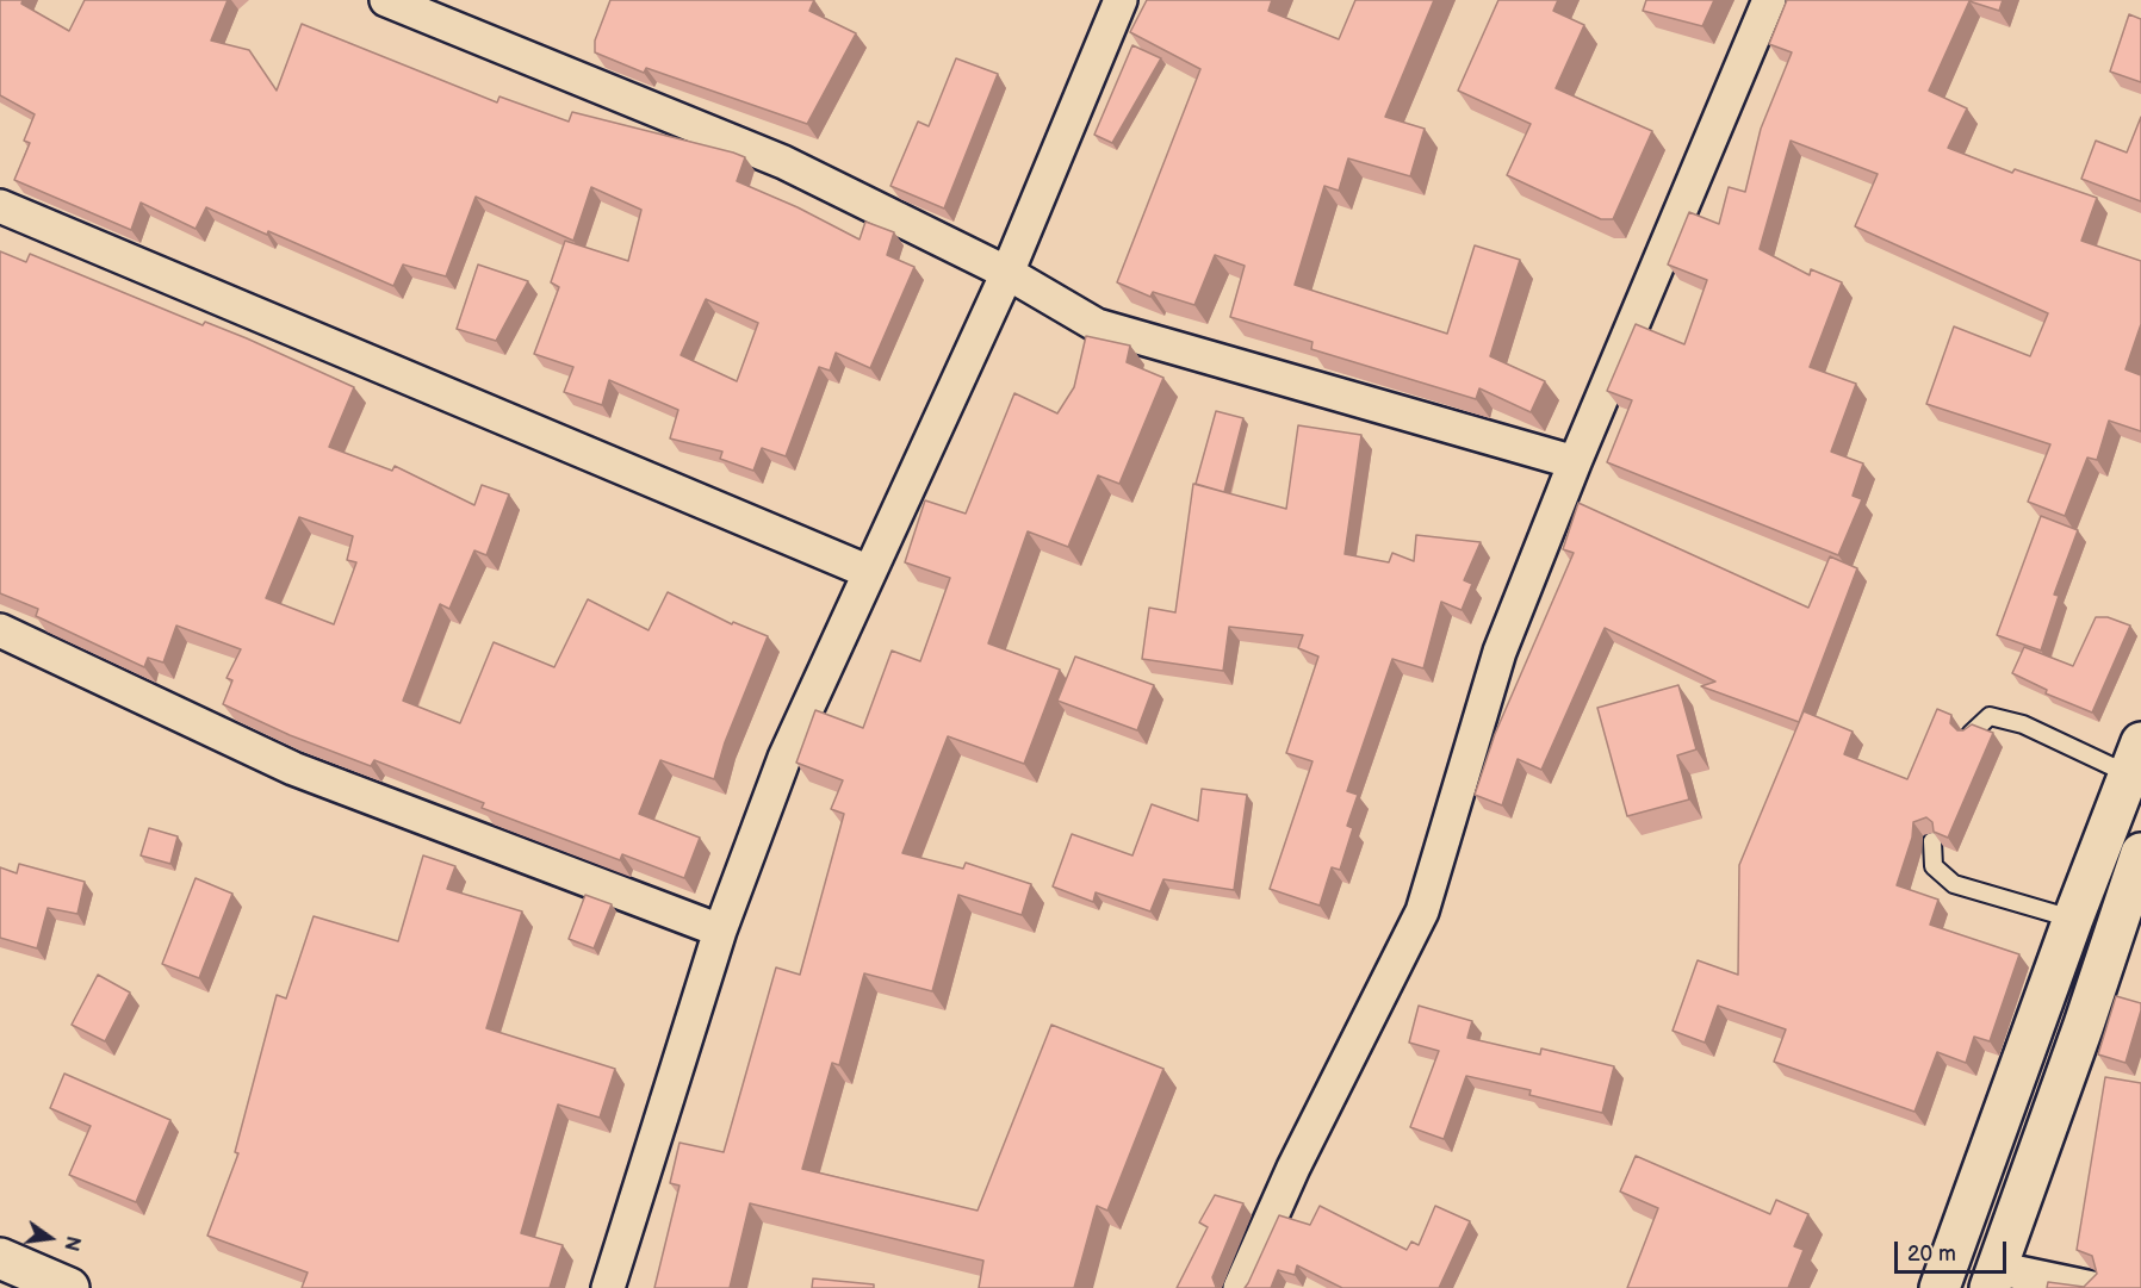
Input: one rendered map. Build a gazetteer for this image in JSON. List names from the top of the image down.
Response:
{
  "scale_bar": "20 m",
  "north": "right"
}
